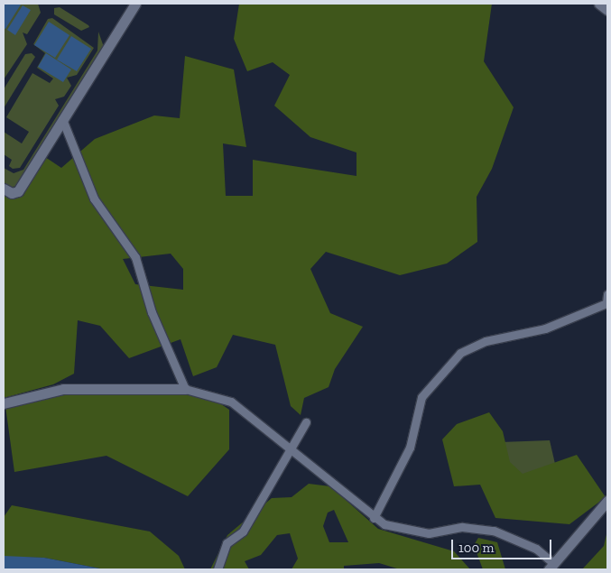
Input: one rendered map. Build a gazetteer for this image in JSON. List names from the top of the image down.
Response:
{
  "scale_bar": "100 m"
}
